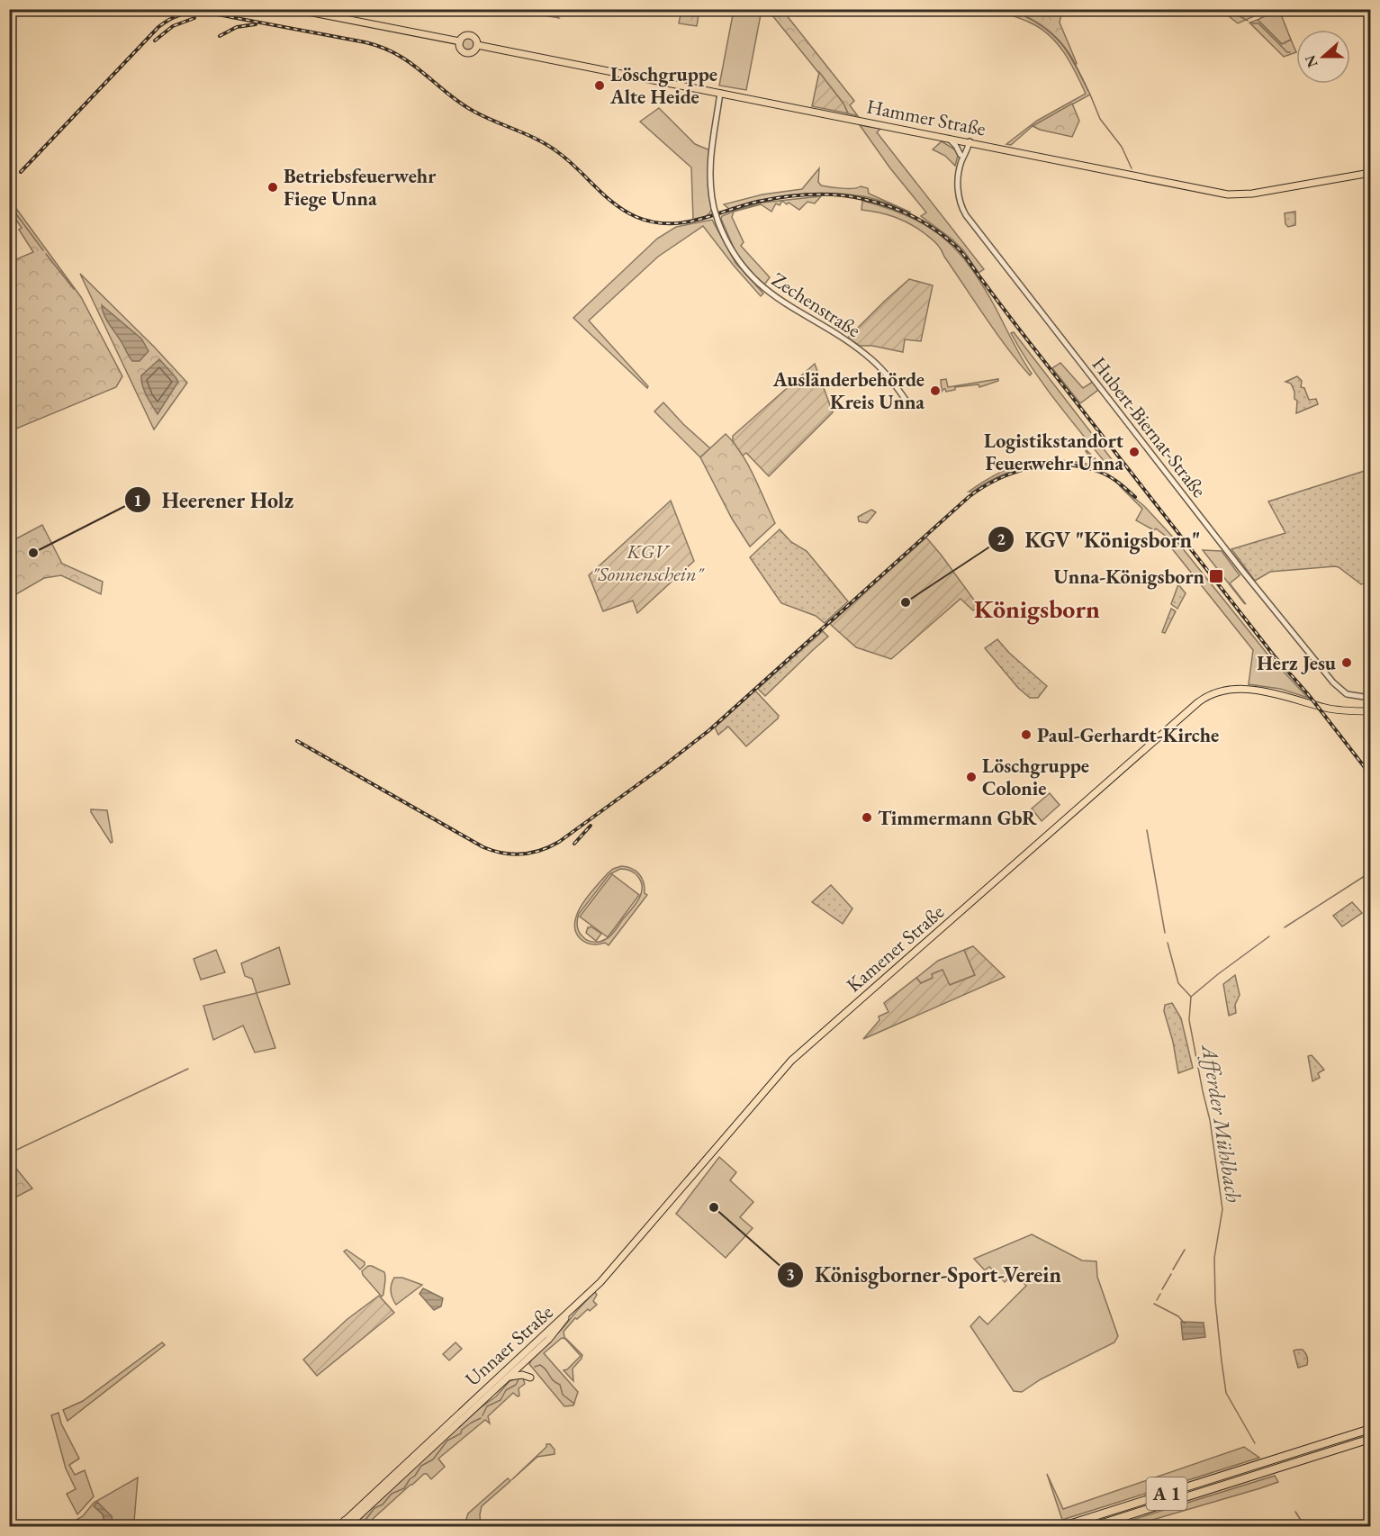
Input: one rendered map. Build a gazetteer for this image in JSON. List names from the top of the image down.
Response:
{
  "streets": {
    "highway": ["A 1"],
    "main road": ["Hammer Straße", "Kamener Straße", "Unnaer Straße"],
    "street": ["Zechenstraße", "Hubert-Biernat-Straße"]
  },
  "crossings": [
    ["Hammer Straße", "Zechenstraße"],
    ["Hammer Straße", "Hubert-Biernat-Straße"],
    ["Kamener Straße", "Unnaer Straße"]
  ],
  "districts": ["Königsborn"],
  "water": ["Afferder Mühlbach"],
  "parks": ["KGV \"Sonnenschein\""],
  "places": {
    "other": [
      "Löschgruppe Alte Heide",
      "Betriebsfeuerwehr Fiege Unna",
      "Ausländerbehörde Kreis Unna",
      "Logistikstandort Feuerwehr Unna",
      "Heerener Holz",
      "KGV \"Königsborn\"",
      "Herz Jesu",
      "Paul-Gerhardt-Kirche",
      "Löschgruppe Colonie",
      "Timmermann GbR",
      "Könisgborner-Sport-Verein"
    ],
    "transit": ["Unna-Königsborn"]
  },
  "north": "left"
}
